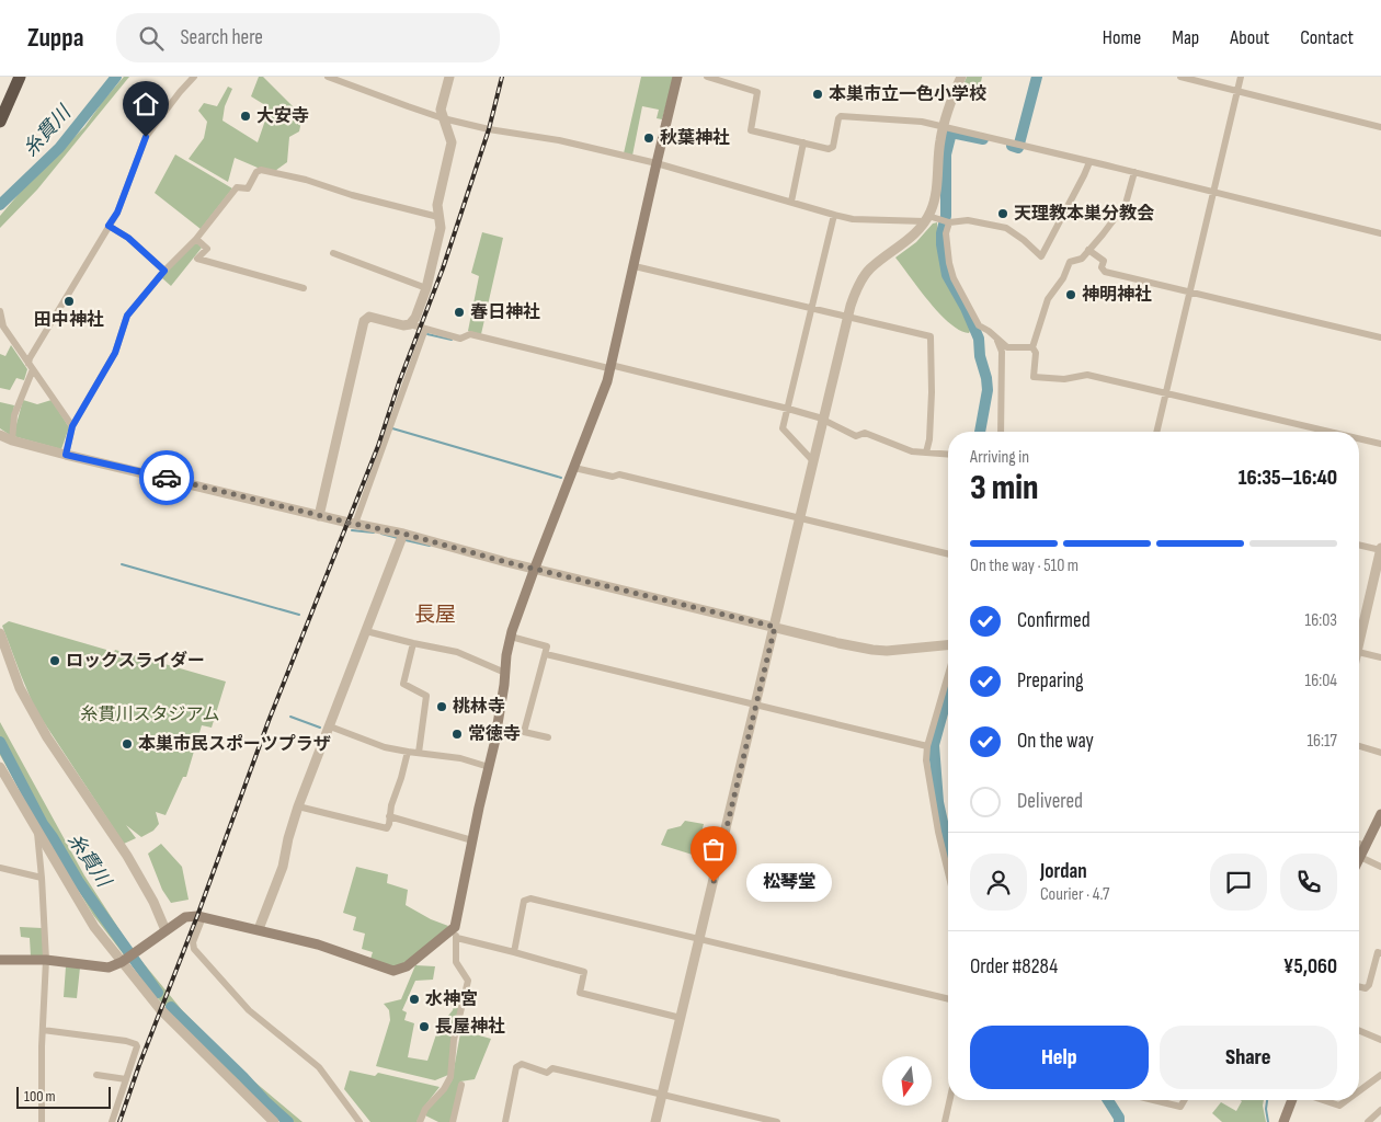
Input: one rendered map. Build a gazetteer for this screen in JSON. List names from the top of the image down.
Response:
{
  "districts": ["長屋"],
  "water": ["糸貫川"],
  "parks": ["糸貫川スタジアム"],
  "places": [
    "本巣市立一色小学校",
    "大安寺",
    "秋葉神社",
    "天理教本巣分教会",
    "神明神社",
    "田中神社",
    "春日神社",
    "ロックスライダー",
    "桃林寺",
    "常徳寺",
    "本巣市民スポーツプラザ",
    "松琴堂",
    "水神宮",
    "長屋神社"
  ],
  "scale_bar": "100 m",
  "north": "bottom",
  "page": {
    "header": "Zuppa",
    "search": "Search here",
    "nav": [
      "Home",
      "Map",
      "About",
      "Contact"
    ],
    "heading": ["3 min", "Arriving in", "16:35–16:40"],
    "panel": [
      "Jordan",
      "Courier · 4.7",
      "Order #8284",
      "¥5,060"
    ],
    "bar": "On the way · 510 m",
    "list": [
      ["Confirmed", "16:03"],
      ["Preparing", "16:04"],
      ["On the way", "16:17"],
      "Delivered"
    ],
    "bubble": "松琴堂",
    "buttons": ["Help", "Share"],
    "scale": "100 m"
  }
}
